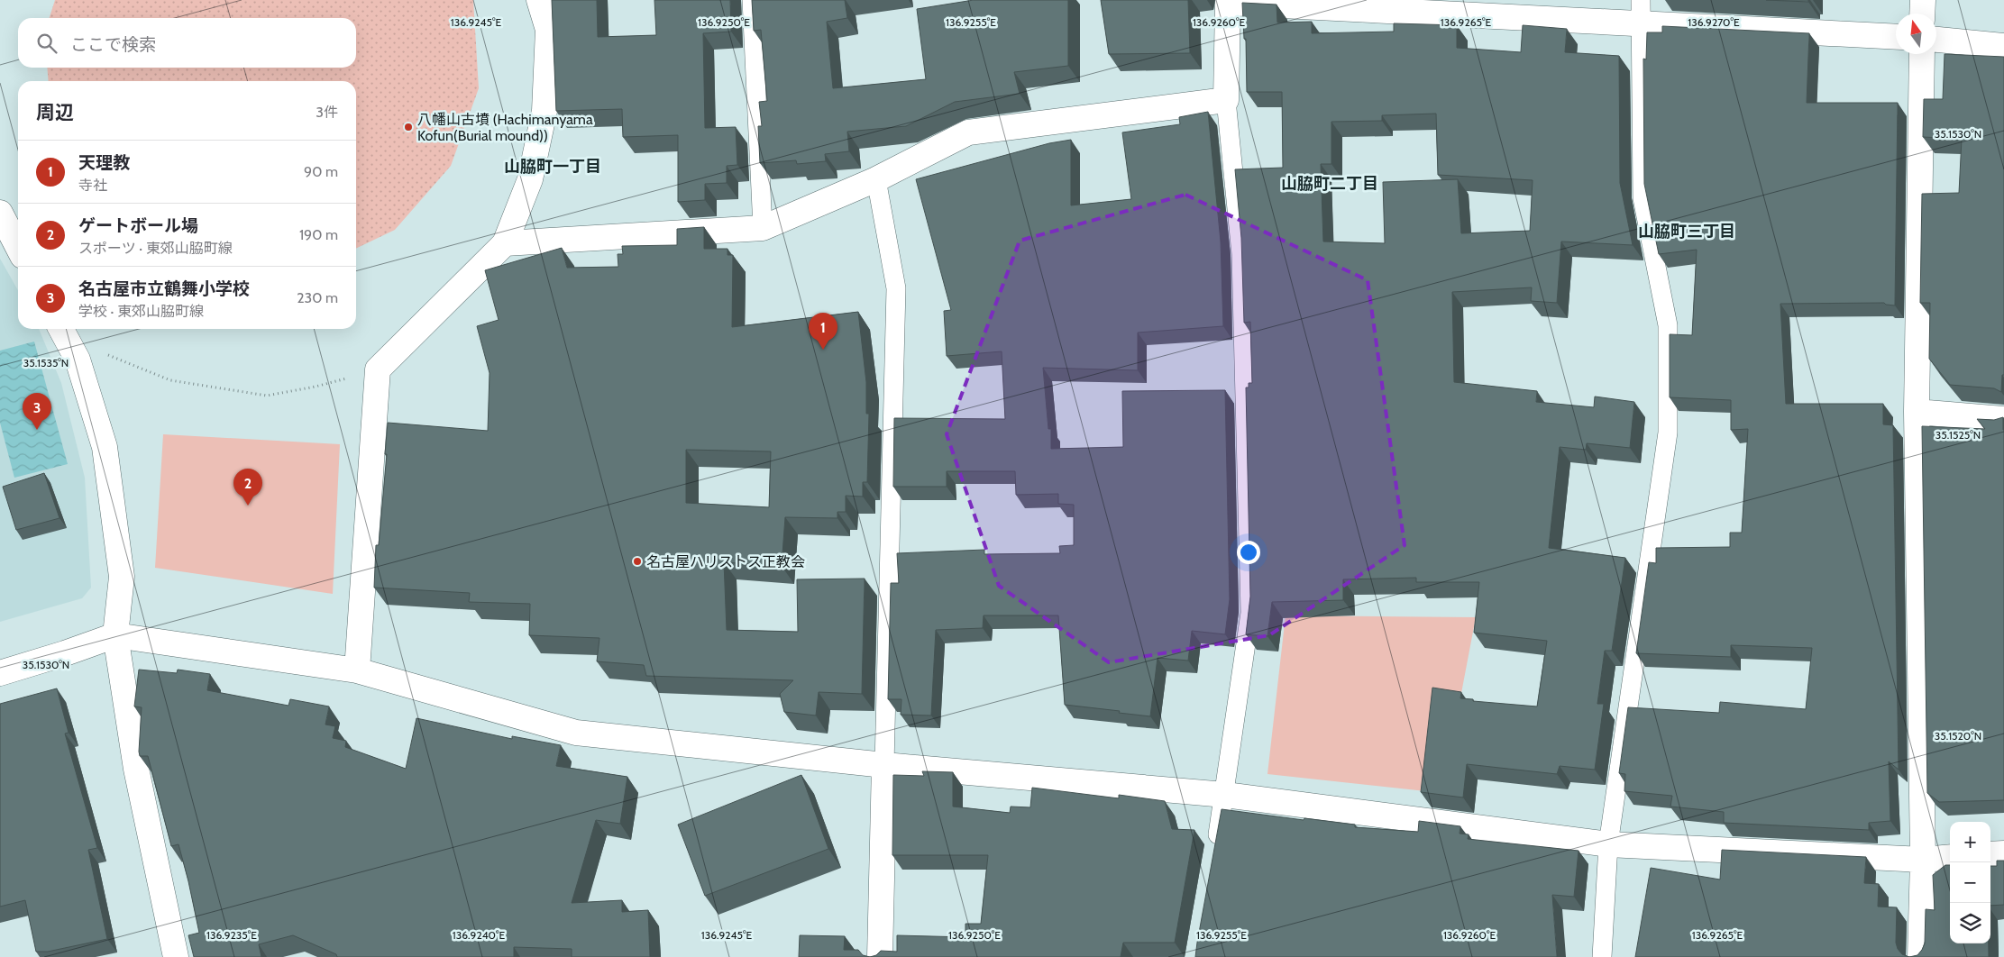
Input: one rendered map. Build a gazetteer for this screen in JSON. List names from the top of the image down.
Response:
{
  "districts": ["山脇町一丁目", "山脇町二丁目", "山脇町三丁目"],
  "places": ["八幡山古墳 (Hachimanyama Kofun(Burial mound))", "名古屋ハリストス正教会"],
  "north": "top",
  "page": {
    "search": "ここで検索",
    "heading": ["周辺", "3件"],
    "list": [
      {
        "mark": "1",
        "name": "天理教",
        "note": "寺社",
        "value": "90 m"
      },
      {
        "mark": "2",
        "name": "ゲートボール場",
        "note": "スポーツ · 東郊山脇町線",
        "value": "190 m"
      },
      {
        "mark": "3",
        "name": "名古屋市立鶴舞小学校",
        "note": "学校 · 東郊山脇町線",
        "value": "230 m"
      }
    ],
    "pins": ["1", "3", "2"],
    "map_buttons": ["+", "−"]
  },
  "coordinates": [
    "136.9245°E",
    "136.9250°E",
    "136.9255°E",
    "136.9260°E",
    "136.9265°E",
    "136.9270°E",
    "35.1530°N",
    "35.1535°N",
    "35.1525°N",
    "35.1520°N",
    "136.9235°E",
    "136.9240°E"
  ]
}
